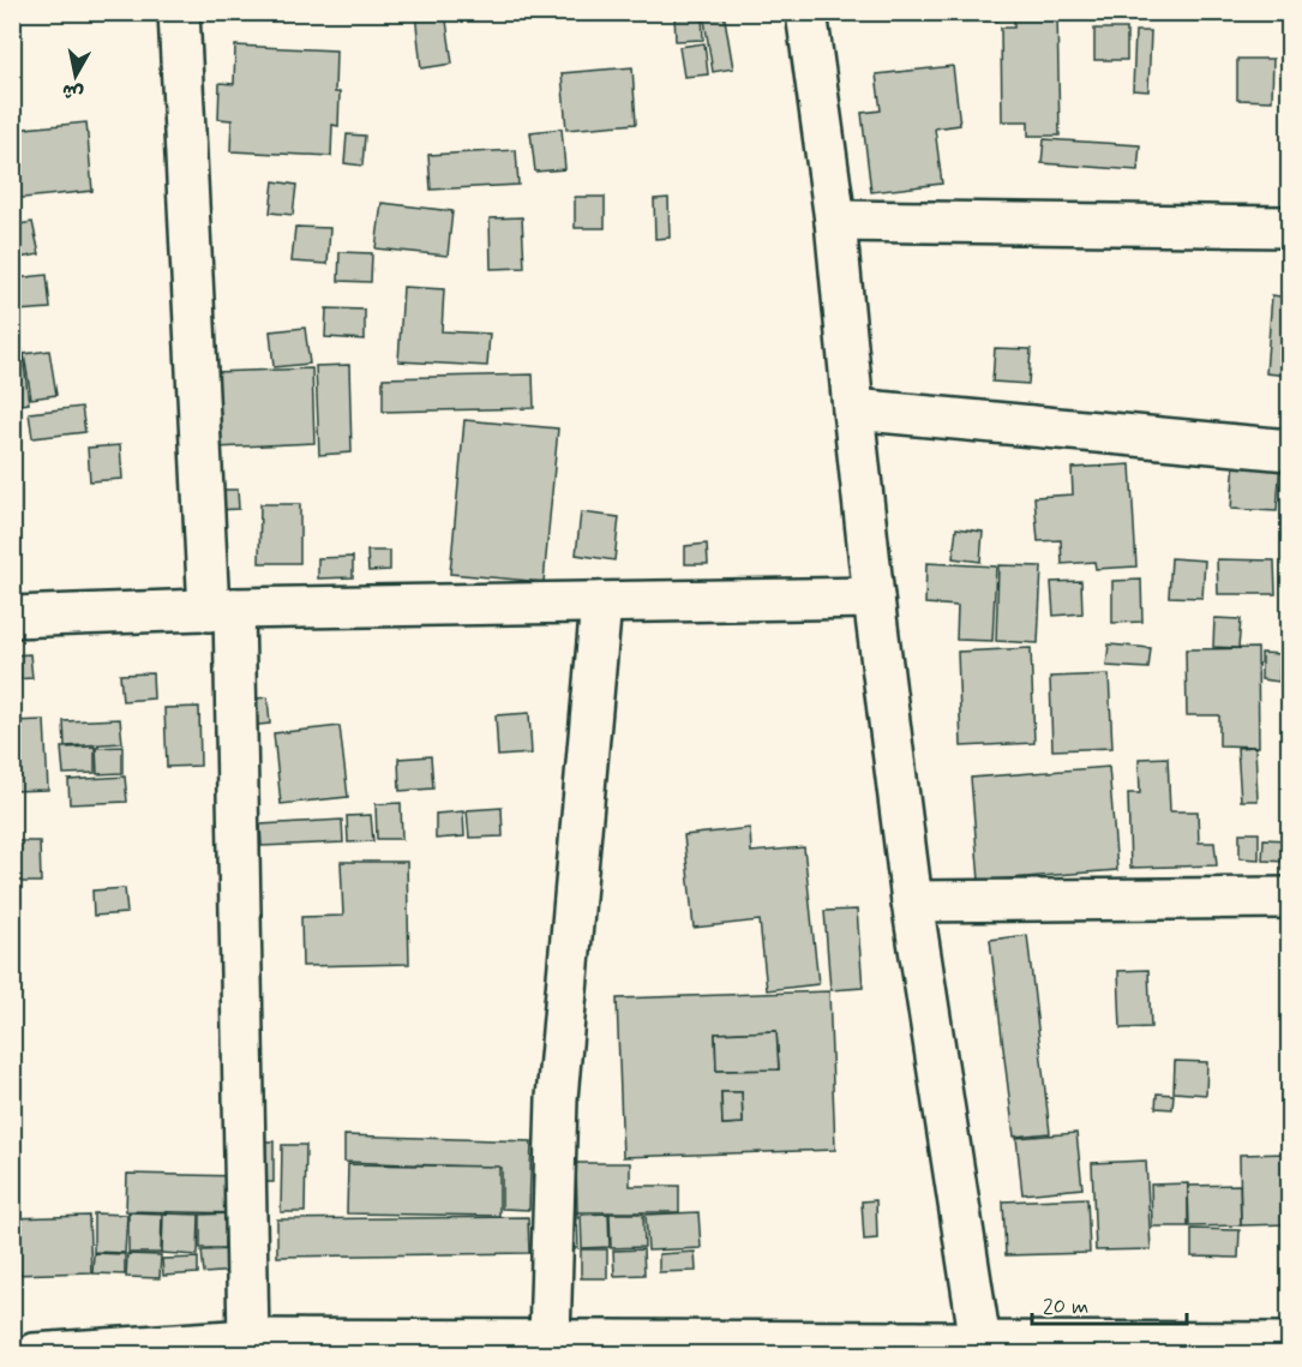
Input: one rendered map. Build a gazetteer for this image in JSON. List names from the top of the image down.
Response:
{
  "scale_bar": "20 m",
  "north": "bottom"
}
